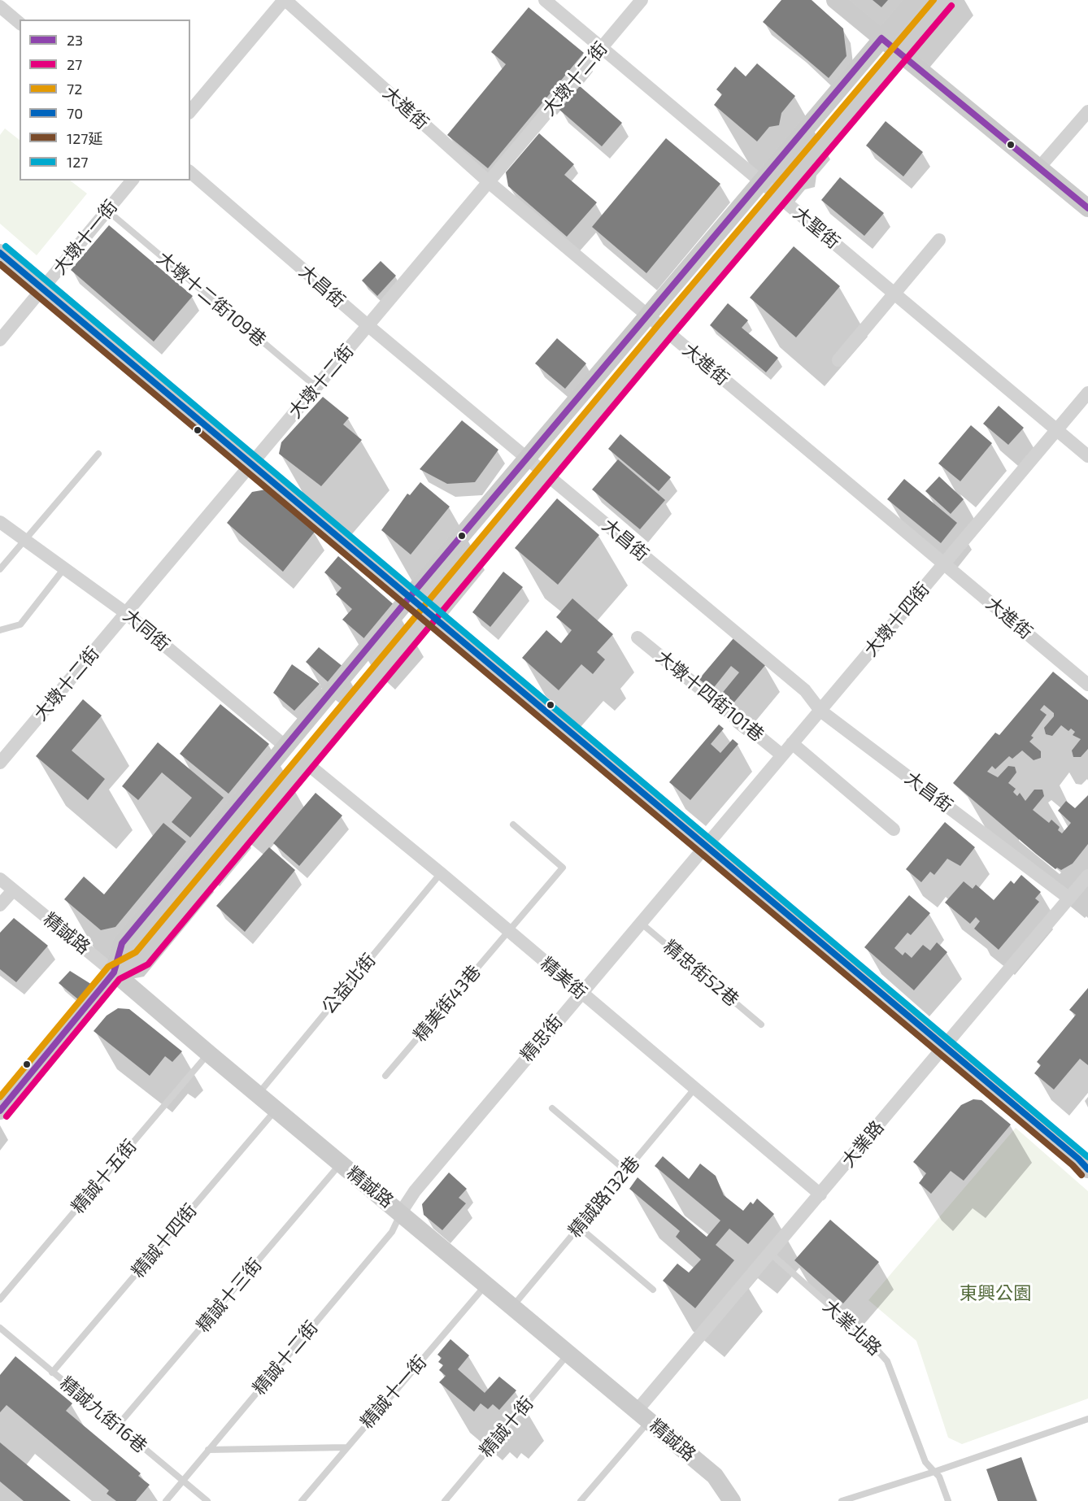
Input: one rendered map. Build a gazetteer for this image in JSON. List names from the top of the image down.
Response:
{
  "streets": {
    "main road": ["精誠路"],
    "street": [
      "大墩十二街",
      "大進街",
      "大聖街",
      "大墩十一街",
      "大昌街",
      "大墩十四街",
      "大同街",
      "大墩十四街101巷",
      "精美街",
      "精忠街",
      "大業路"
    ],
    "lane": [
      "大墩十二街109巷",
      "精忠街52巷",
      "公益北街",
      "精美街43巷",
      "精誠十五街",
      "精誠路132巷",
      "精誠十四街",
      "精誠十三街",
      "大業北路",
      "精誠十二街",
      "精誠十一街",
      "精誠九街16巷",
      "精誠十街"
    ]
  },
  "crossings": [
    ["大墩十二街", "大進街"],
    ["大墩十二街", "大聖街"],
    ["大墩十二街", "大昌街"],
    ["大墩十二街", "大墩十二街109巷"],
    ["大墩十二街", "大同街"],
    ["大進街", "大墩十四街"],
    ["大聖街", "大墩十四街"],
    ["大墩十一街", "大墩十二街109巷"],
    ["大昌街", "大墩十四街"],
    ["大昌街", "大業路"],
    ["大墩十四街", "大墩十四街101巷"],
    ["大墩十四街", "精忠街"],
    ["精誠路", "公益北街"],
    ["精誠路", "精忠街"],
    ["精誠路", "大業路"],
    ["精誠路", "精誠十五街"],
    ["精誠路", "精誠路132巷"],
    ["精誠路", "精誠十四街"],
    ["精誠路", "精誠十三街"],
    ["精誠路", "精誠十二街"],
    ["精誠路", "精誠十一街"],
    ["精誠路", "精誠十街"],
    ["精忠街52巷", "精忠街"],
    ["精美街", "公益北街"],
    ["精美街", "精美街43巷"],
    ["精美街", "精忠街"],
    ["精美街", "大業路"],
    ["精美街", "精誠路132巷"],
    ["精忠街", "精誠十二街"],
    ["大業路", "大業北路"],
    ["精誠十四街", "精誠九街16巷"],
    ["精誠十三街", "精誠九街16巷"],
    ["精誠十二街", "精誠九街16巷"]
  ],
  "parks": ["東興公園"],
  "lines": [
    "transit line 72",
    "transit line 27",
    "transit line 23",
    "transit line 127",
    "transit line 70",
    "transit line 127延"
  ],
  "legend": [
    "23",
    "27",
    "72",
    "70",
    "127延",
    "127"
  ]
}
